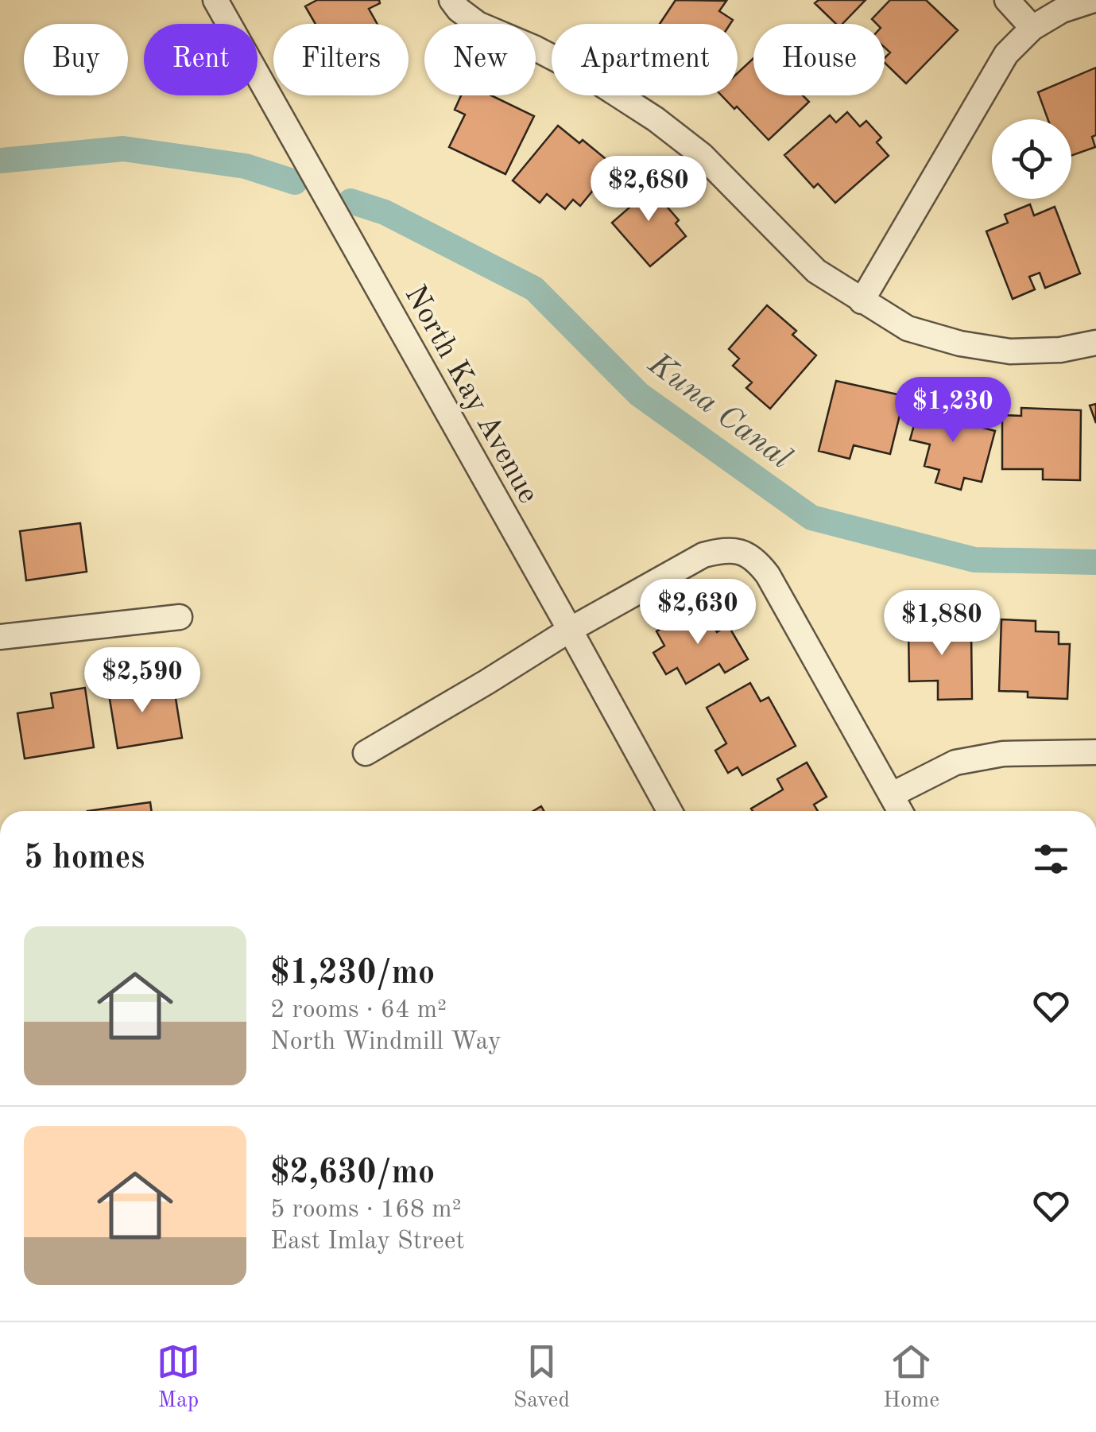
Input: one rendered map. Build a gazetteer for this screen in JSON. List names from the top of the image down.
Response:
{
  "streets": {
    "street": ["North Kay Avenue"]
  },
  "water": ["Kuna Canal"],
  "page": {
    "chip": [
      "Buy",
      "Rent",
      "Filters",
      "New",
      "Apartment",
      "House"
    ],
    "price": [
      "$2,680",
      "$1,230",
      "$2,630",
      "$1,880",
      "$2,590"
    ],
    "heading": "5 homes",
    "list": [
      {
        "name": "$1,230/mo",
        "note": "2 rooms · 64 m² · North Windmill Way"
      },
      {
        "name": "$2,630/mo",
        "note": "5 rooms · 168 m² · East Imlay Street"
      }
    ],
    "tabs": ["Map", "Saved", "Home"]
  }
}
